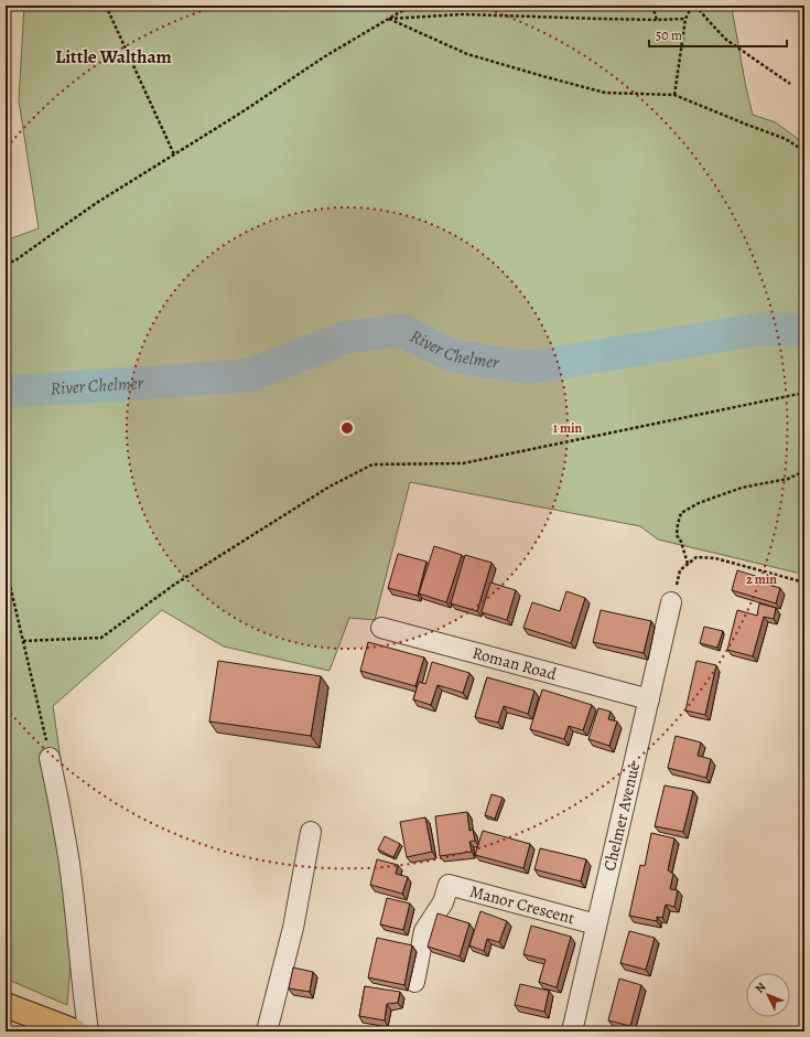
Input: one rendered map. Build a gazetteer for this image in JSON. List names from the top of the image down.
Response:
{
  "streets": {
    "street": ["Roman Road", "Chelmer Avenue", "Manor Crescent"]
  },
  "crossings": [
    ["Roman Road", "Chelmer Avenue"],
    ["Chelmer Avenue", "Manor Crescent"]
  ],
  "districts": ["Little Waltham"],
  "water": ["River Chelmer"],
  "scale_bar": "50 m",
  "north": "top left",
  "rings": ["1 min", "2 min"]
}
